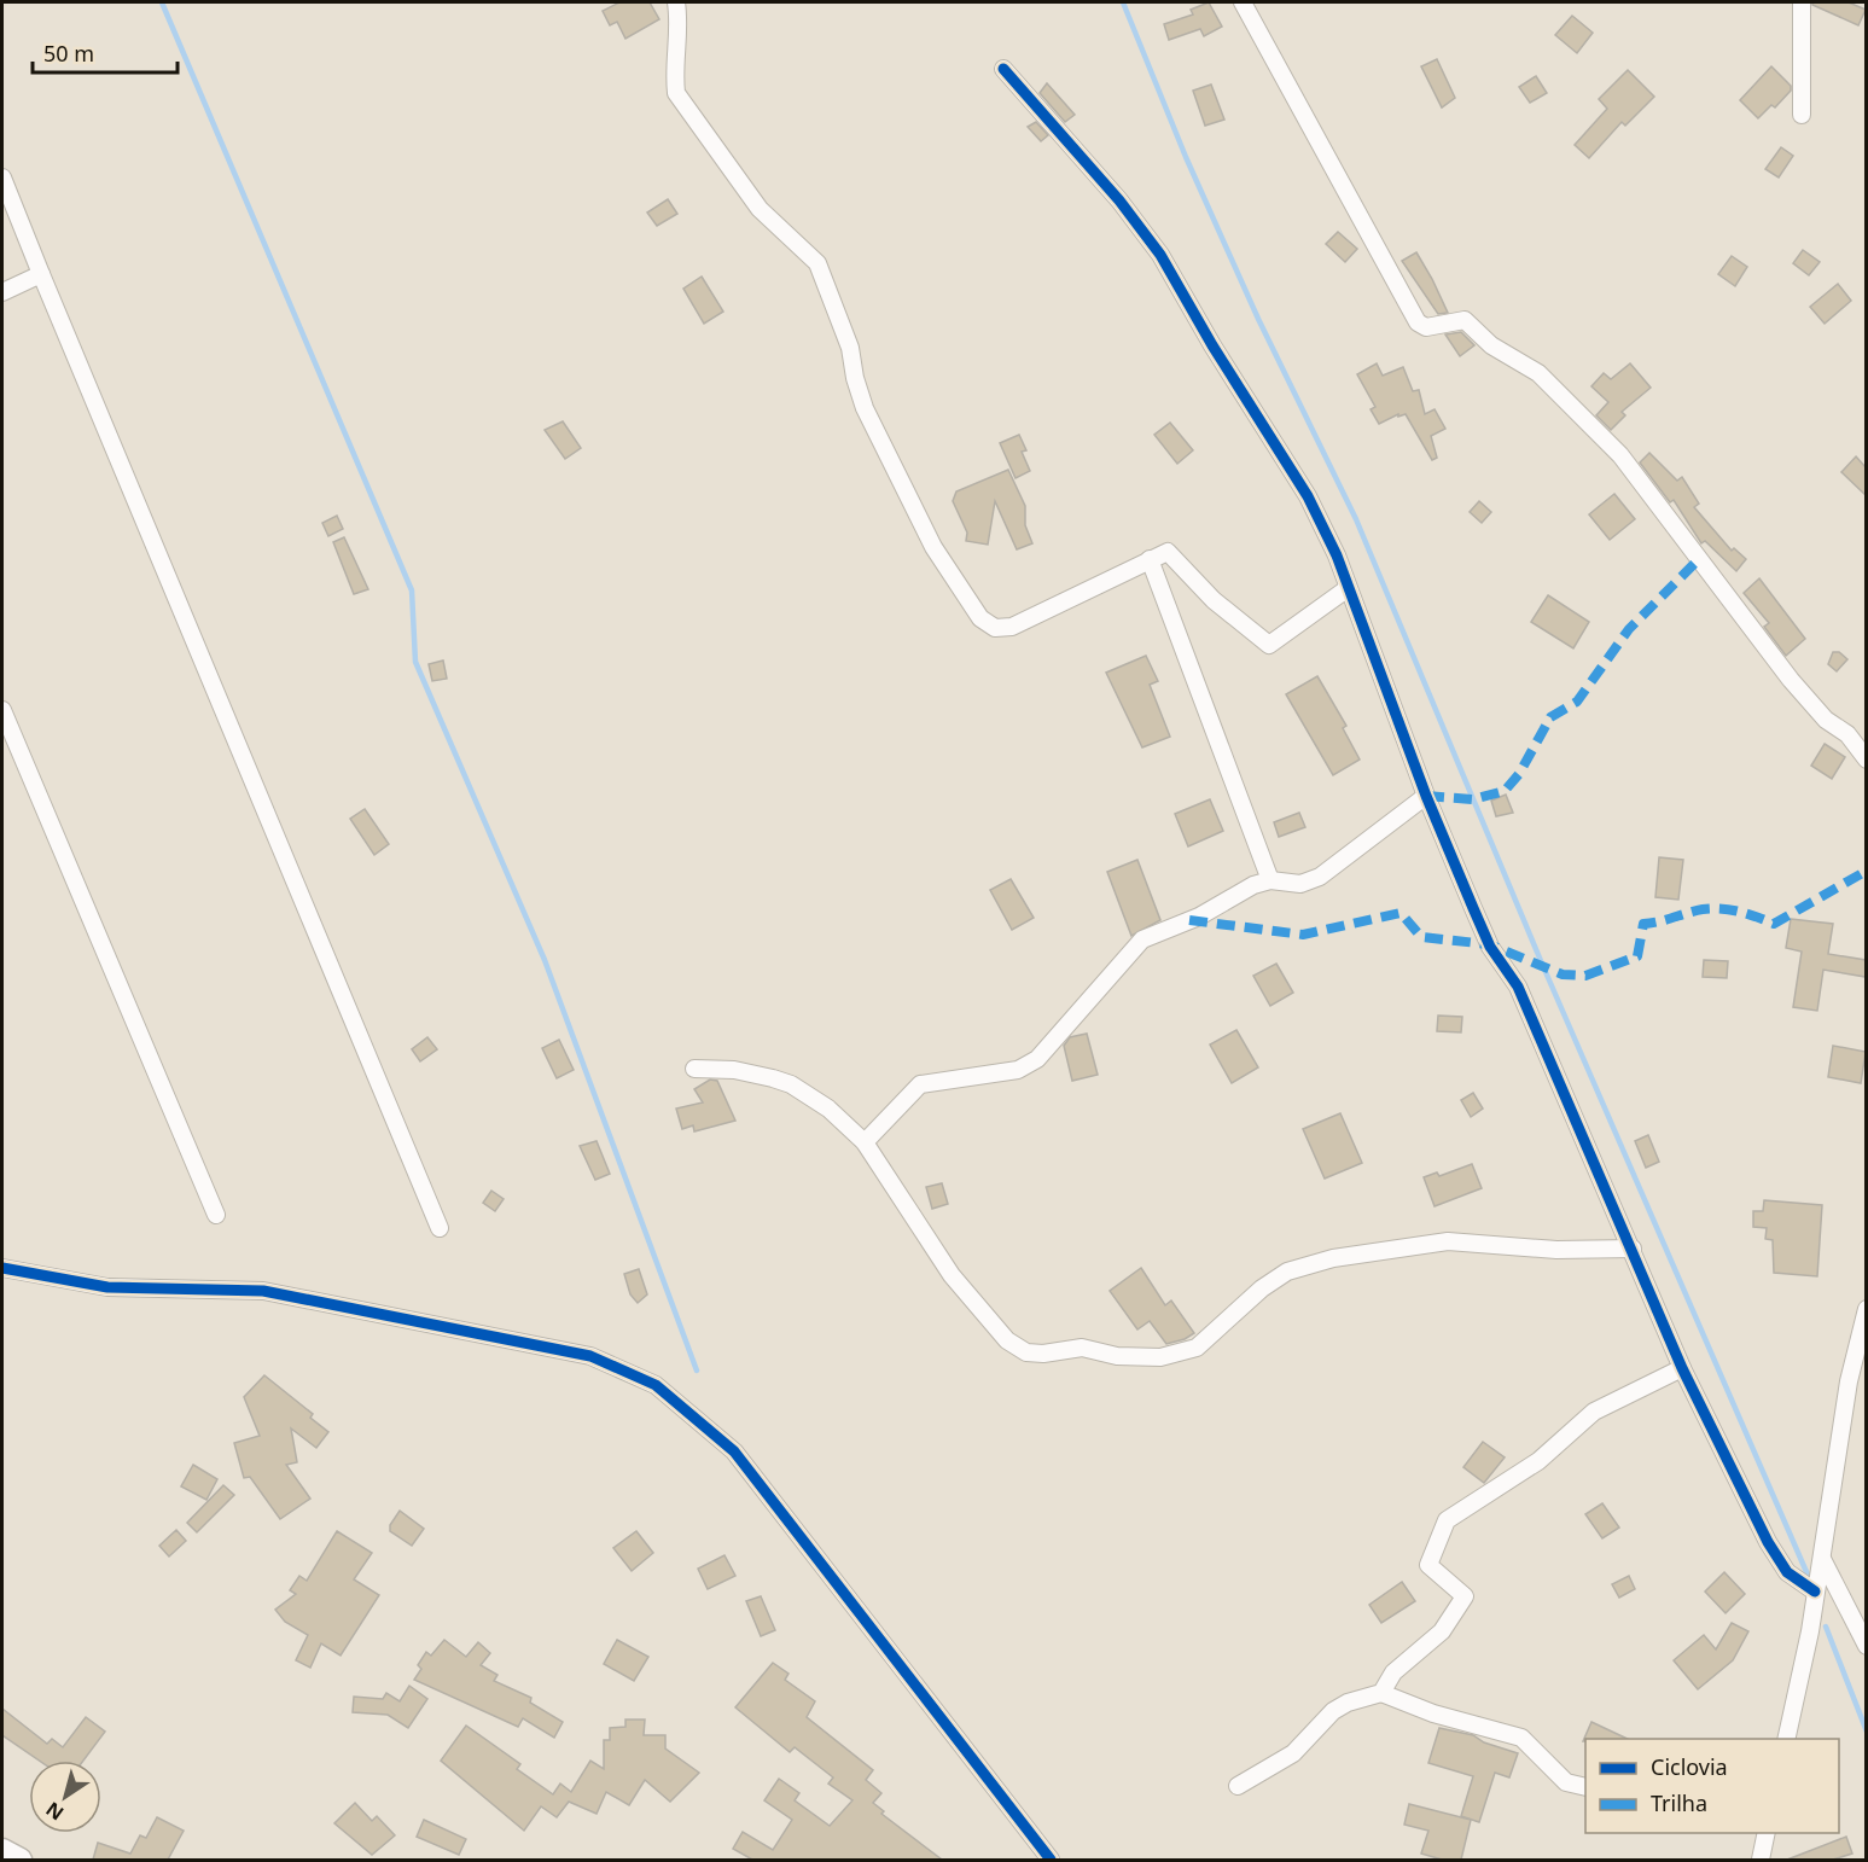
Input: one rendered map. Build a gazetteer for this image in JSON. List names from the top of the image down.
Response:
{
  "legend": ["Ciclovia", "Trilha"],
  "scale_bar": "50 m",
  "north": "bottom left"
}
